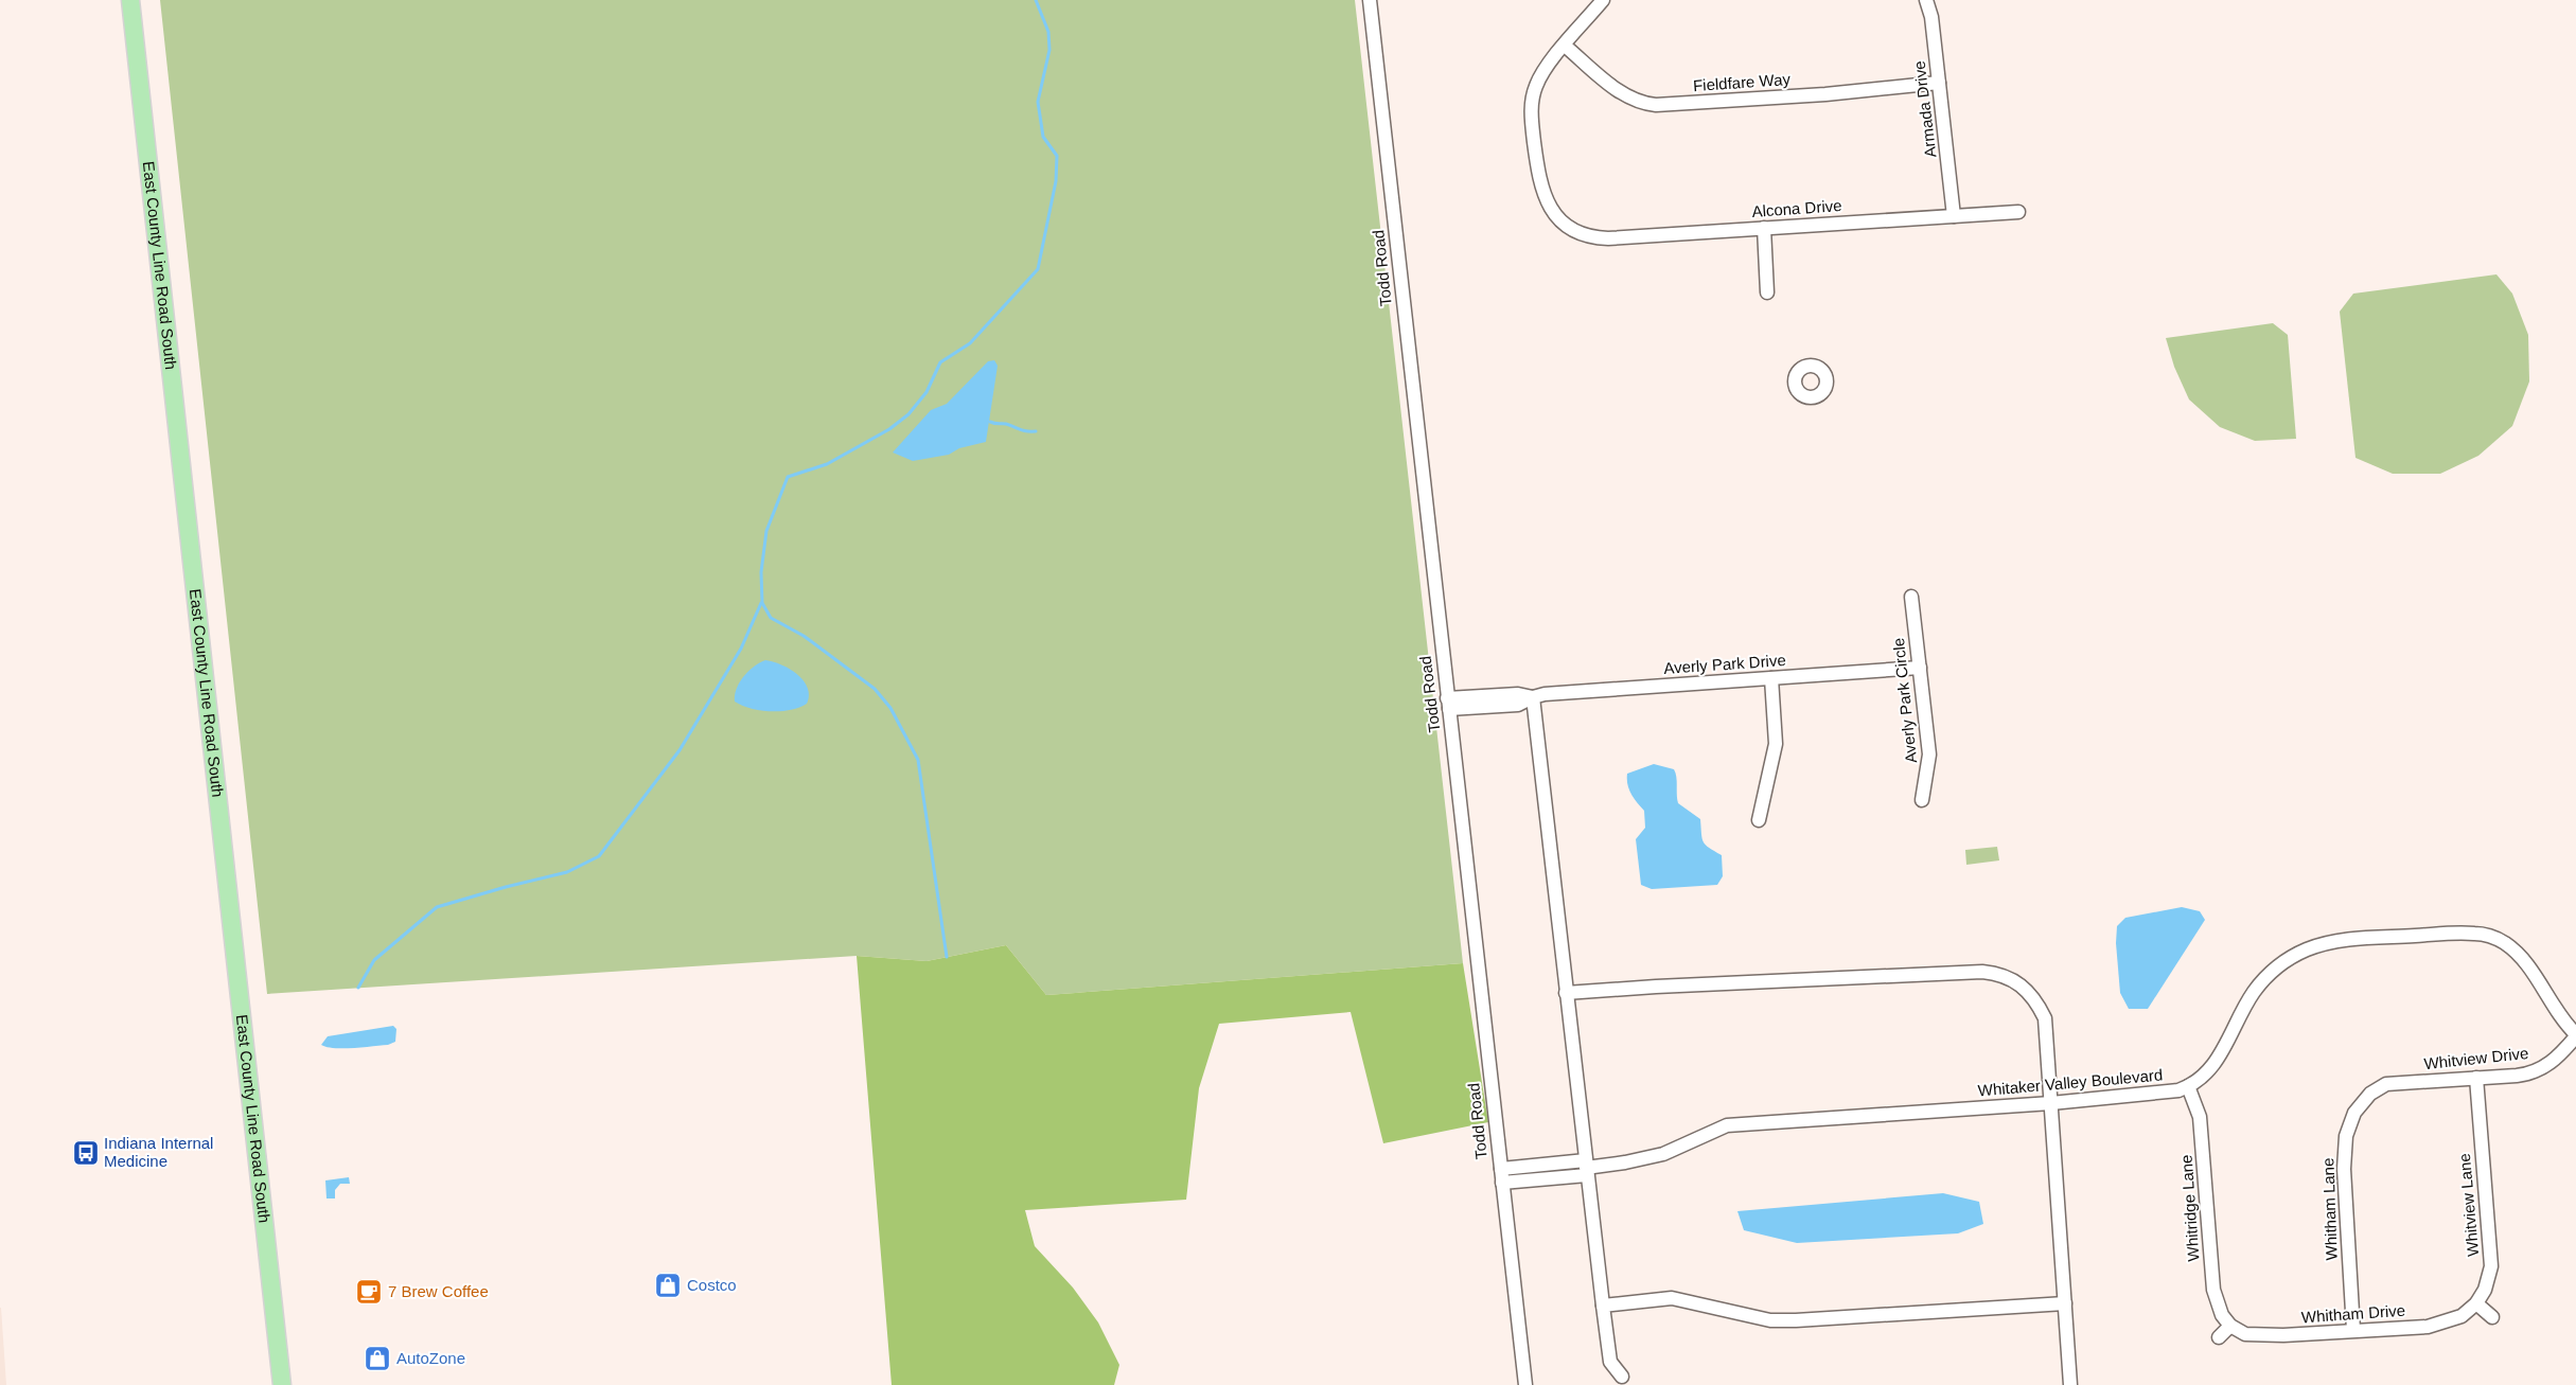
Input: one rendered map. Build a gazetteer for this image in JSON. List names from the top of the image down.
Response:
{
  "streets": {
    "main road": ["East County Line Road South"],
    "street": [
      "Fieldfare Way",
      "Armada Drive",
      "Alcona Drive",
      "Todd Road",
      "Averly Park Drive",
      "Averly Park Circle",
      "Whitview Drive",
      "Whitaker Valley Boulevard",
      "Whitview Lane",
      "Whitridge Lane",
      "Whitham Lane",
      "Whitham Drive"
    ]
  },
  "crossings": [
    ["Fieldfare Way", "Armada Drive"],
    ["Fieldfare Way", "Alcona Drive"],
    ["Armada Drive", "Alcona Drive"],
    ["Todd Road", "Averly Park Drive"],
    ["Todd Road", "Whitaker Valley Boulevard"],
    ["Averly Park Drive", "Averly Park Circle"],
    ["Whitview Drive", "Whitaker Valley Boulevard"],
    ["Whitview Drive", "Whitview Lane"],
    ["Whitview Drive", "Whitham Lane"],
    ["Whitaker Valley Boulevard", "Whitridge Lane"],
    ["Whitview Lane", "Whitham Drive"],
    ["Whitridge Lane", "Whitham Drive"],
    ["Whitham Lane", "Whitham Drive"]
  ],
  "places": {
    "bus stop": ["Indiana Internal Medicine"],
    "shop": ["Costco", "AutoZone"],
    "cafe": ["7 Brew Coffee"]
  }
}
